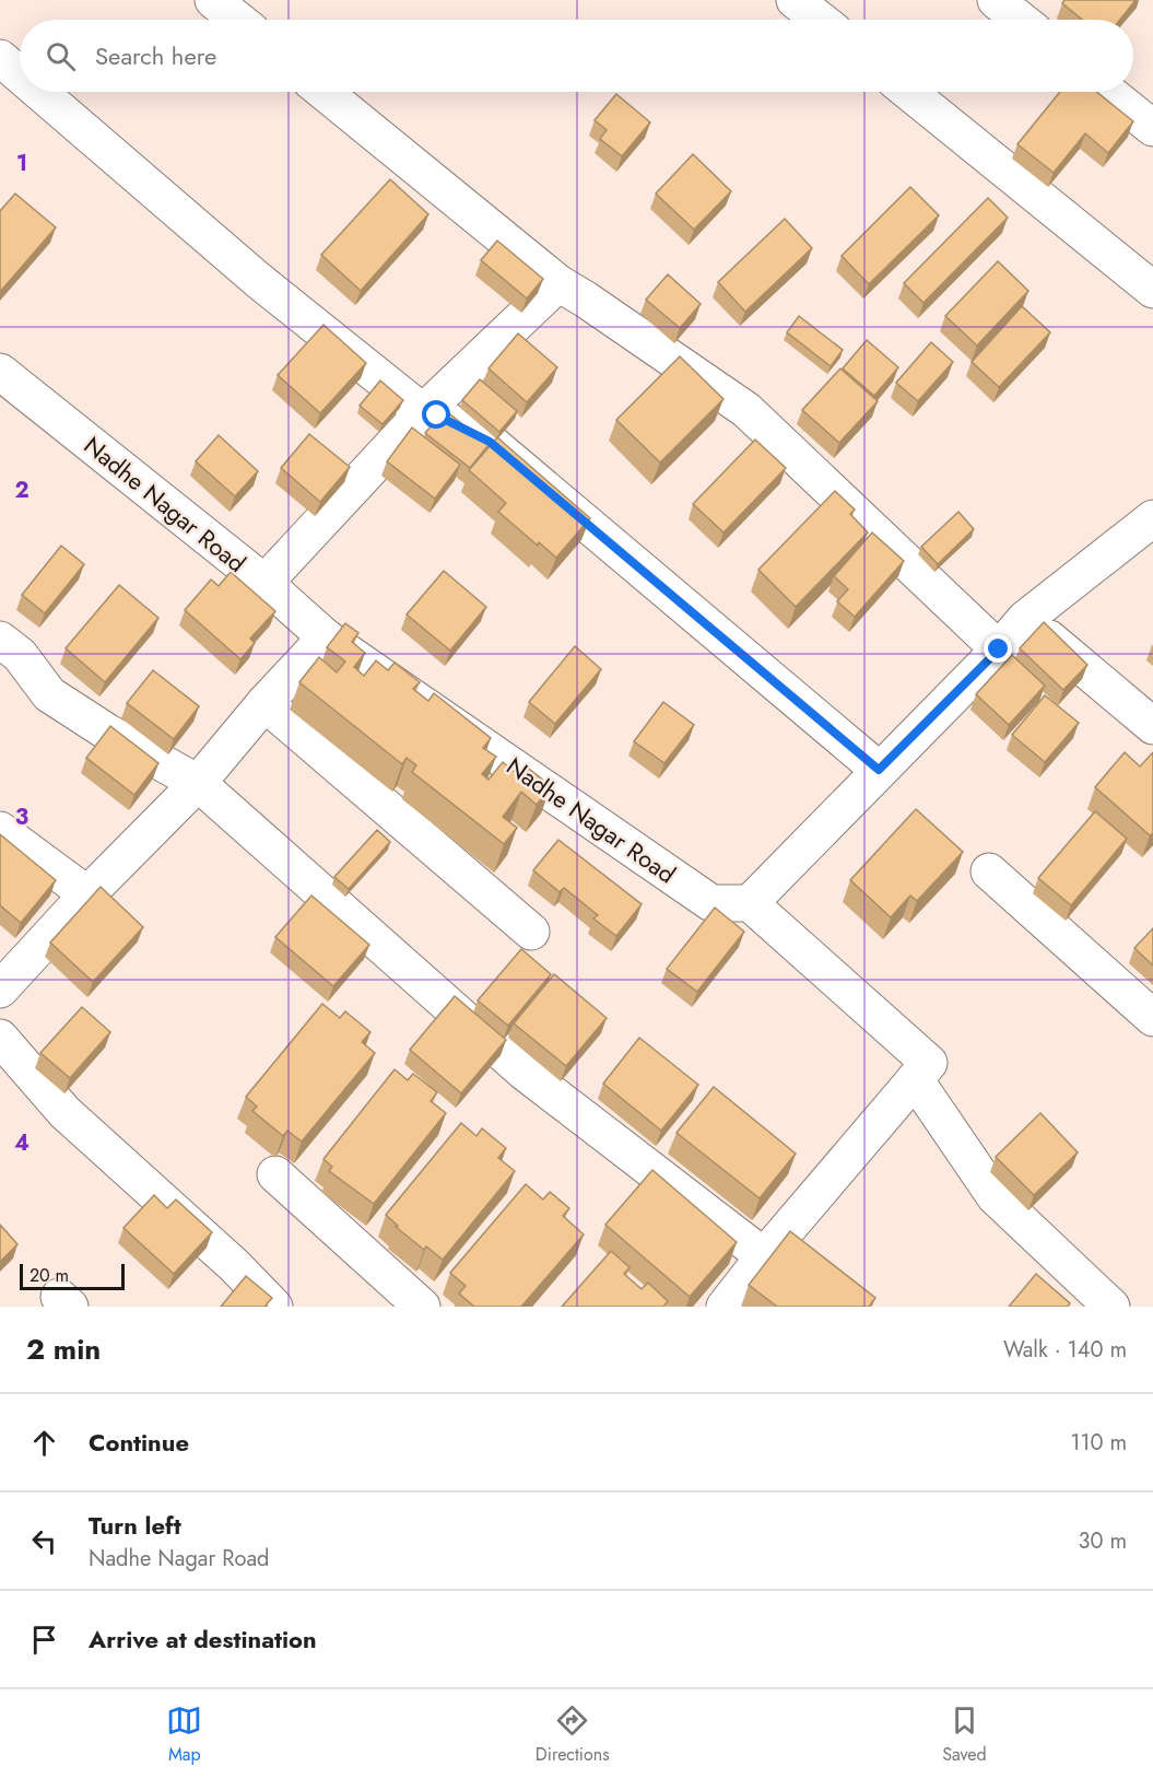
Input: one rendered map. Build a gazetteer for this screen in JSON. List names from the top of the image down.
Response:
{
  "streets": {
    "street": ["Nadhe Nagar Road"]
  },
  "scale_bar": "20 m",
  "page": {
    "search": "Search here",
    "scale": "20 m",
    "heading": ["2 min", "Walk · 140 m"],
    "list": [
      ["Continue", "110 m"],
      ["Turn left", "Nadhe Nagar Road", "30 m"],
      "Arrive at destination"
    ],
    "nav": ["Map", "Directions", "Saved"]
  },
  "grid": {
    "rows": [
      "1",
      "2",
      "3",
      "4"
    ]
  }
}
